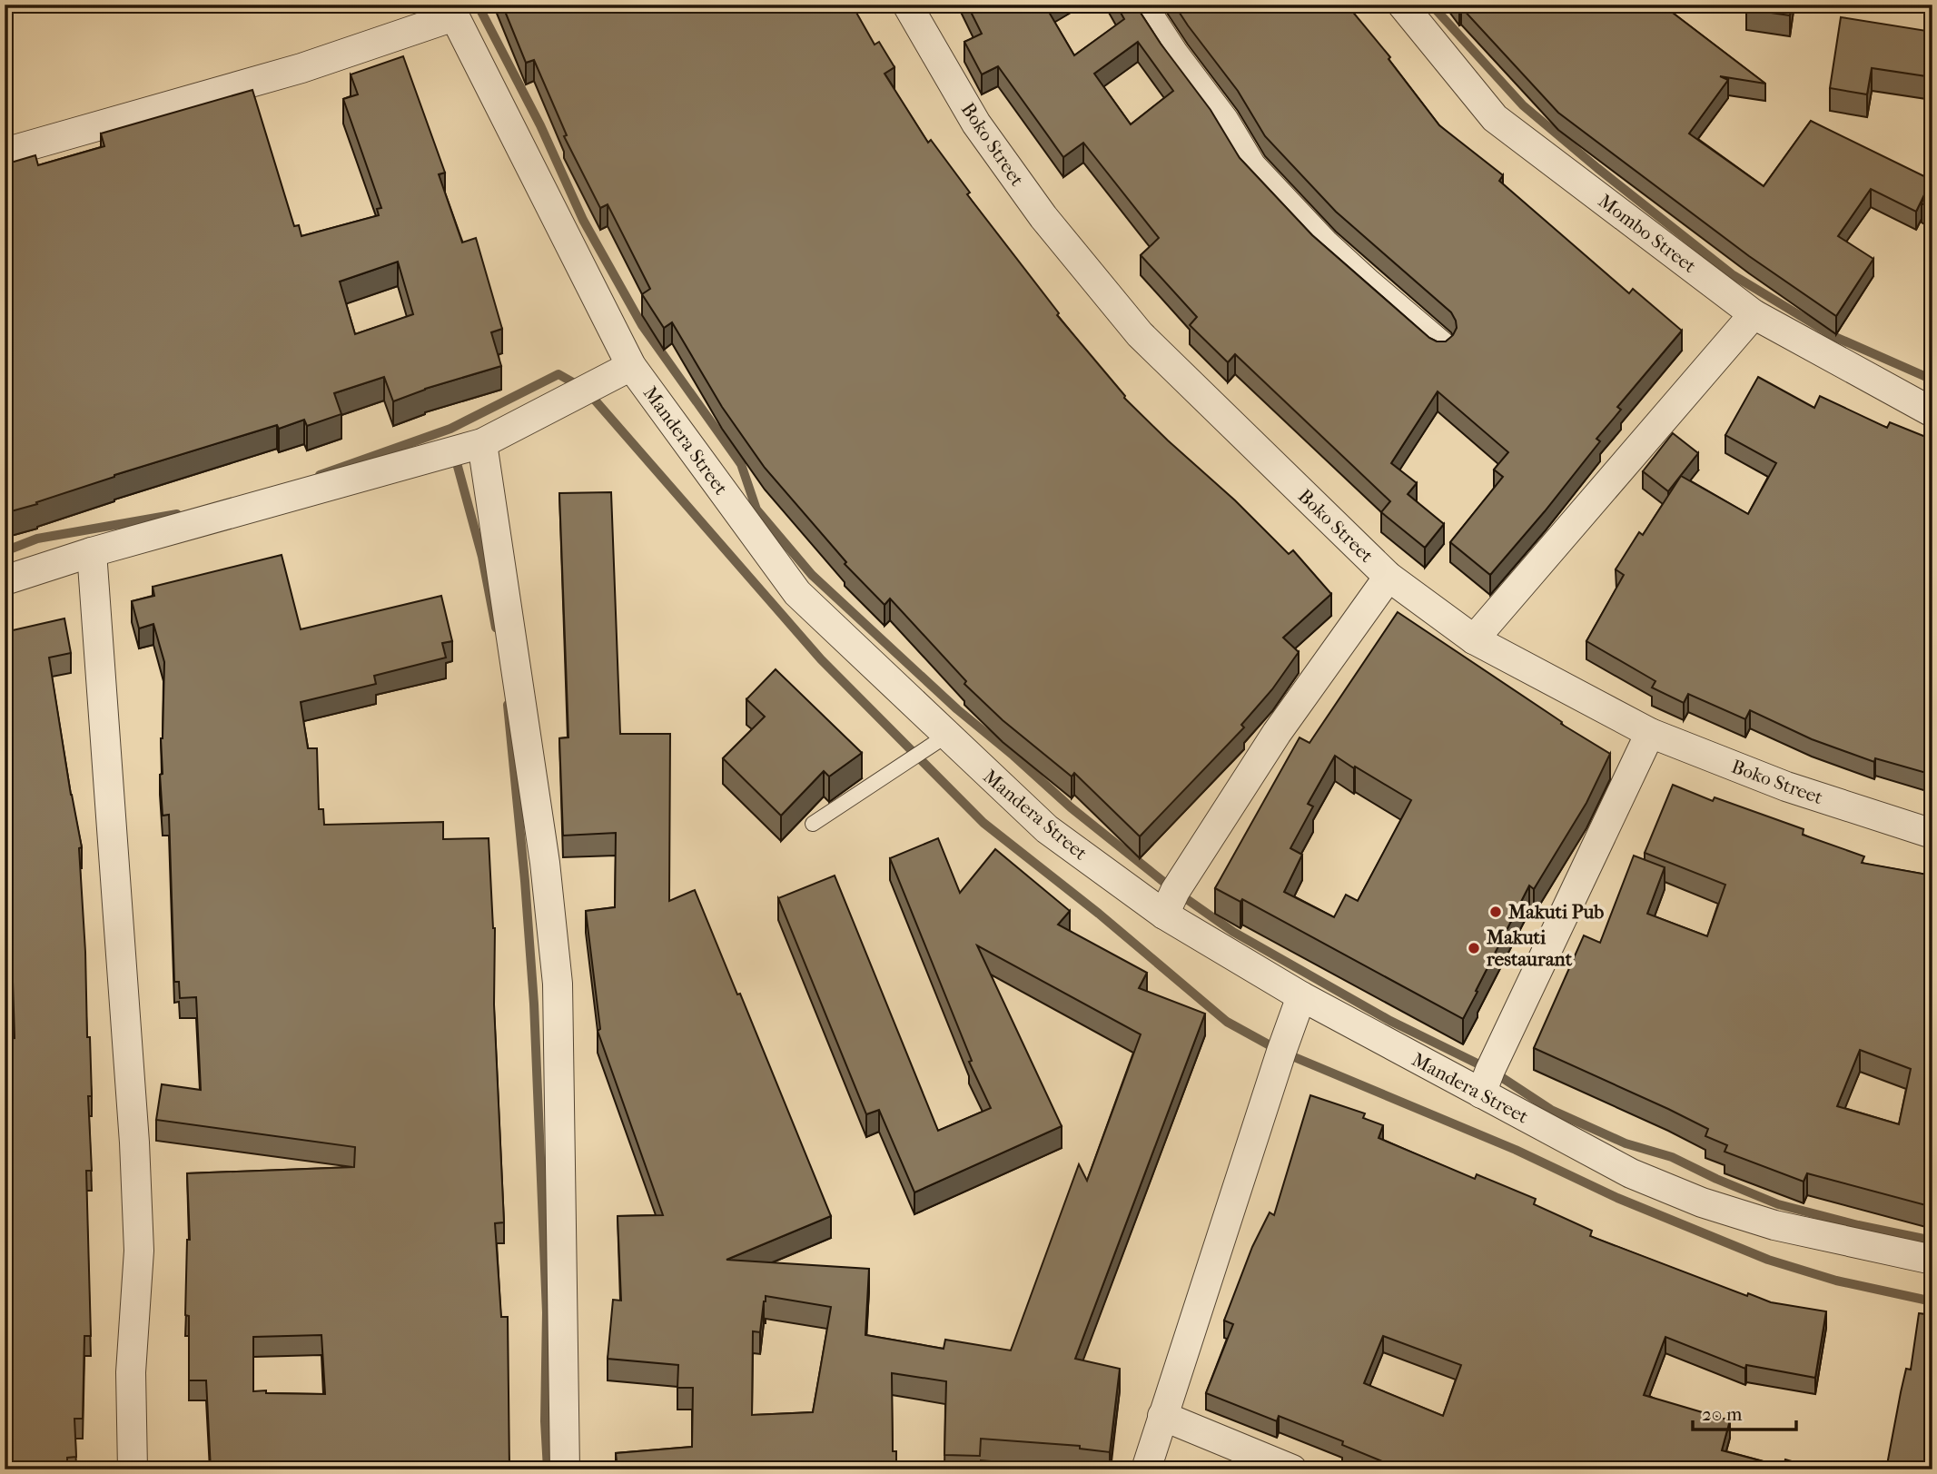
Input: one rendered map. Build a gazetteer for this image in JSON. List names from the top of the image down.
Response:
{
  "streets": {
    "street": ["Boko Street", "Mombo Street", "Mandera Street"]
  },
  "places": ["Makuti Pub", "Makuti restaurant"],
  "scale_bar": "20 m"
}
